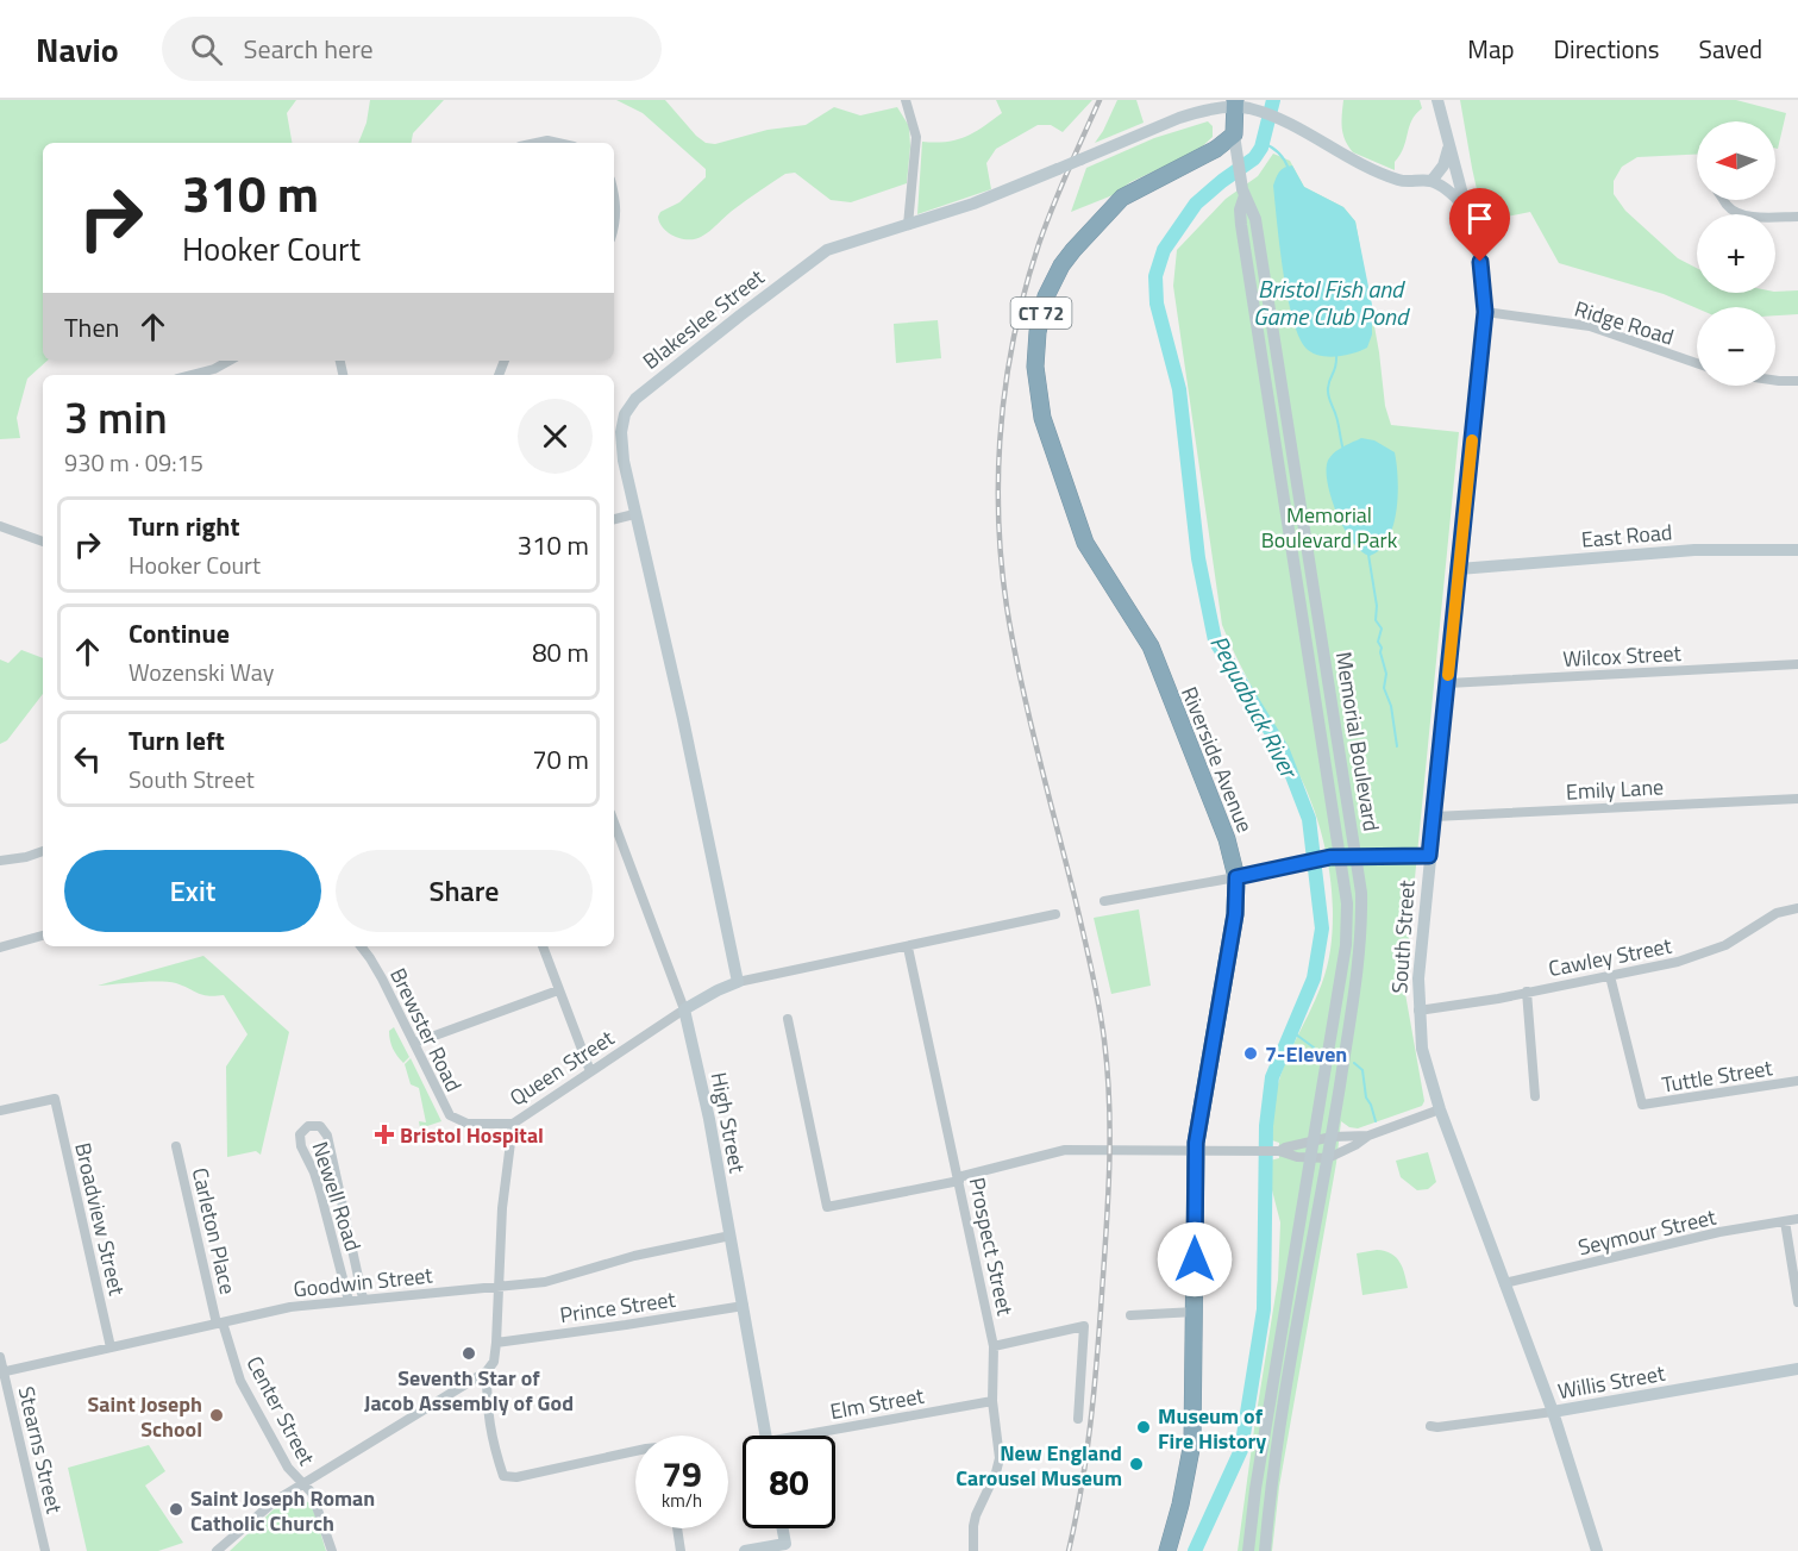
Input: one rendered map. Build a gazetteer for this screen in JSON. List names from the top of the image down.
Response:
{
  "streets": {
    "highway": ["CT 72", "Riverside Avenue"],
    "main road": [
      "Blakeslee Street",
      "East Road",
      "Memorial Boulevard",
      "South Street",
      "Queen Street",
      "High Street",
      "Willis Street"
    ],
    "street": [
      "Ridge Road",
      "Wilcox Street",
      "Emily Lane",
      "Cawley Street",
      "Brewster Road",
      "Tuttle Street",
      "Newell Road",
      "Broadview Street",
      "Carleton Place",
      "Seymour Street",
      "Prospect Street",
      "Goodwin Street",
      "Prince Street",
      "Elm Street",
      "Center Street",
      "Stearns Street"
    ]
  },
  "crossings": [
    ["Blakeslee Street", "Queen Street"],
    ["Ridge Road", "South Street"],
    ["East Road", "South Street"],
    ["Wilcox Street", "South Street"],
    ["Memorial Boulevard", "Riverside Avenue"],
    ["Emily Lane", "South Street"],
    ["South Street", "Cawley Street"],
    ["South Street", "Seymour Street"],
    ["South Street", "Willis Street"],
    ["Cawley Street", "Tuttle Street"],
    ["Brewster Road", "Queen Street"],
    ["Queen Street", "High Street"],
    ["Queen Street", "Prospect Street"],
    ["Queen Street", "Goodwin Street"],
    ["Queen Street", "Prince Street"],
    ["High Street", "Goodwin Street"],
    ["High Street", "Prince Street"],
    ["Newell Road", "Goodwin Street"],
    ["Broadview Street", "Goodwin Street"],
    ["Carleton Place", "Goodwin Street"],
    ["Carleton Place", "Center Street"],
    ["Prospect Street", "Elm Street"],
    ["Goodwin Street", "Center Street"],
    ["Goodwin Street", "Stearns Street"]
  ],
  "water": ["Bristol Fish and Game Club Pond", "Pequabuck River"],
  "parks": ["Memorial Boulevard Park"],
  "places": {
    "other": [
      "7-Eleven",
      "Seventh Star of Jacob Assembly of God",
      "Saint Joseph School",
      "Museum of Fire History",
      "New England Carousel Museum",
      "Saint Joseph Roman Catholic Church"
    ],
    "health": ["Bristol Hospital"]
  },
  "north": "left",
  "page": {
    "header": "Navio",
    "search": "Search here",
    "nav": ["Map", "Directions", "Saved"],
    "map_buttons": ["+", "−"],
    "turn": ["310 m", "Hooker Court"],
    "then": "Then",
    "heading": ["3 min", "930 m · 09:15"],
    "list": [
      {
        "name": "Turn right",
        "note": "Hooker Court",
        "value": "310 m"
      },
      {
        "name": "Continue",
        "note": "Wozenski Way",
        "value": "80 m"
      },
      {
        "name": "Turn left",
        "note": "South Street",
        "value": "70 m"
      }
    ],
    "buttons": ["Exit", "Share"],
    "speed": "79 km/h",
    "limit": "80"
  }
}
